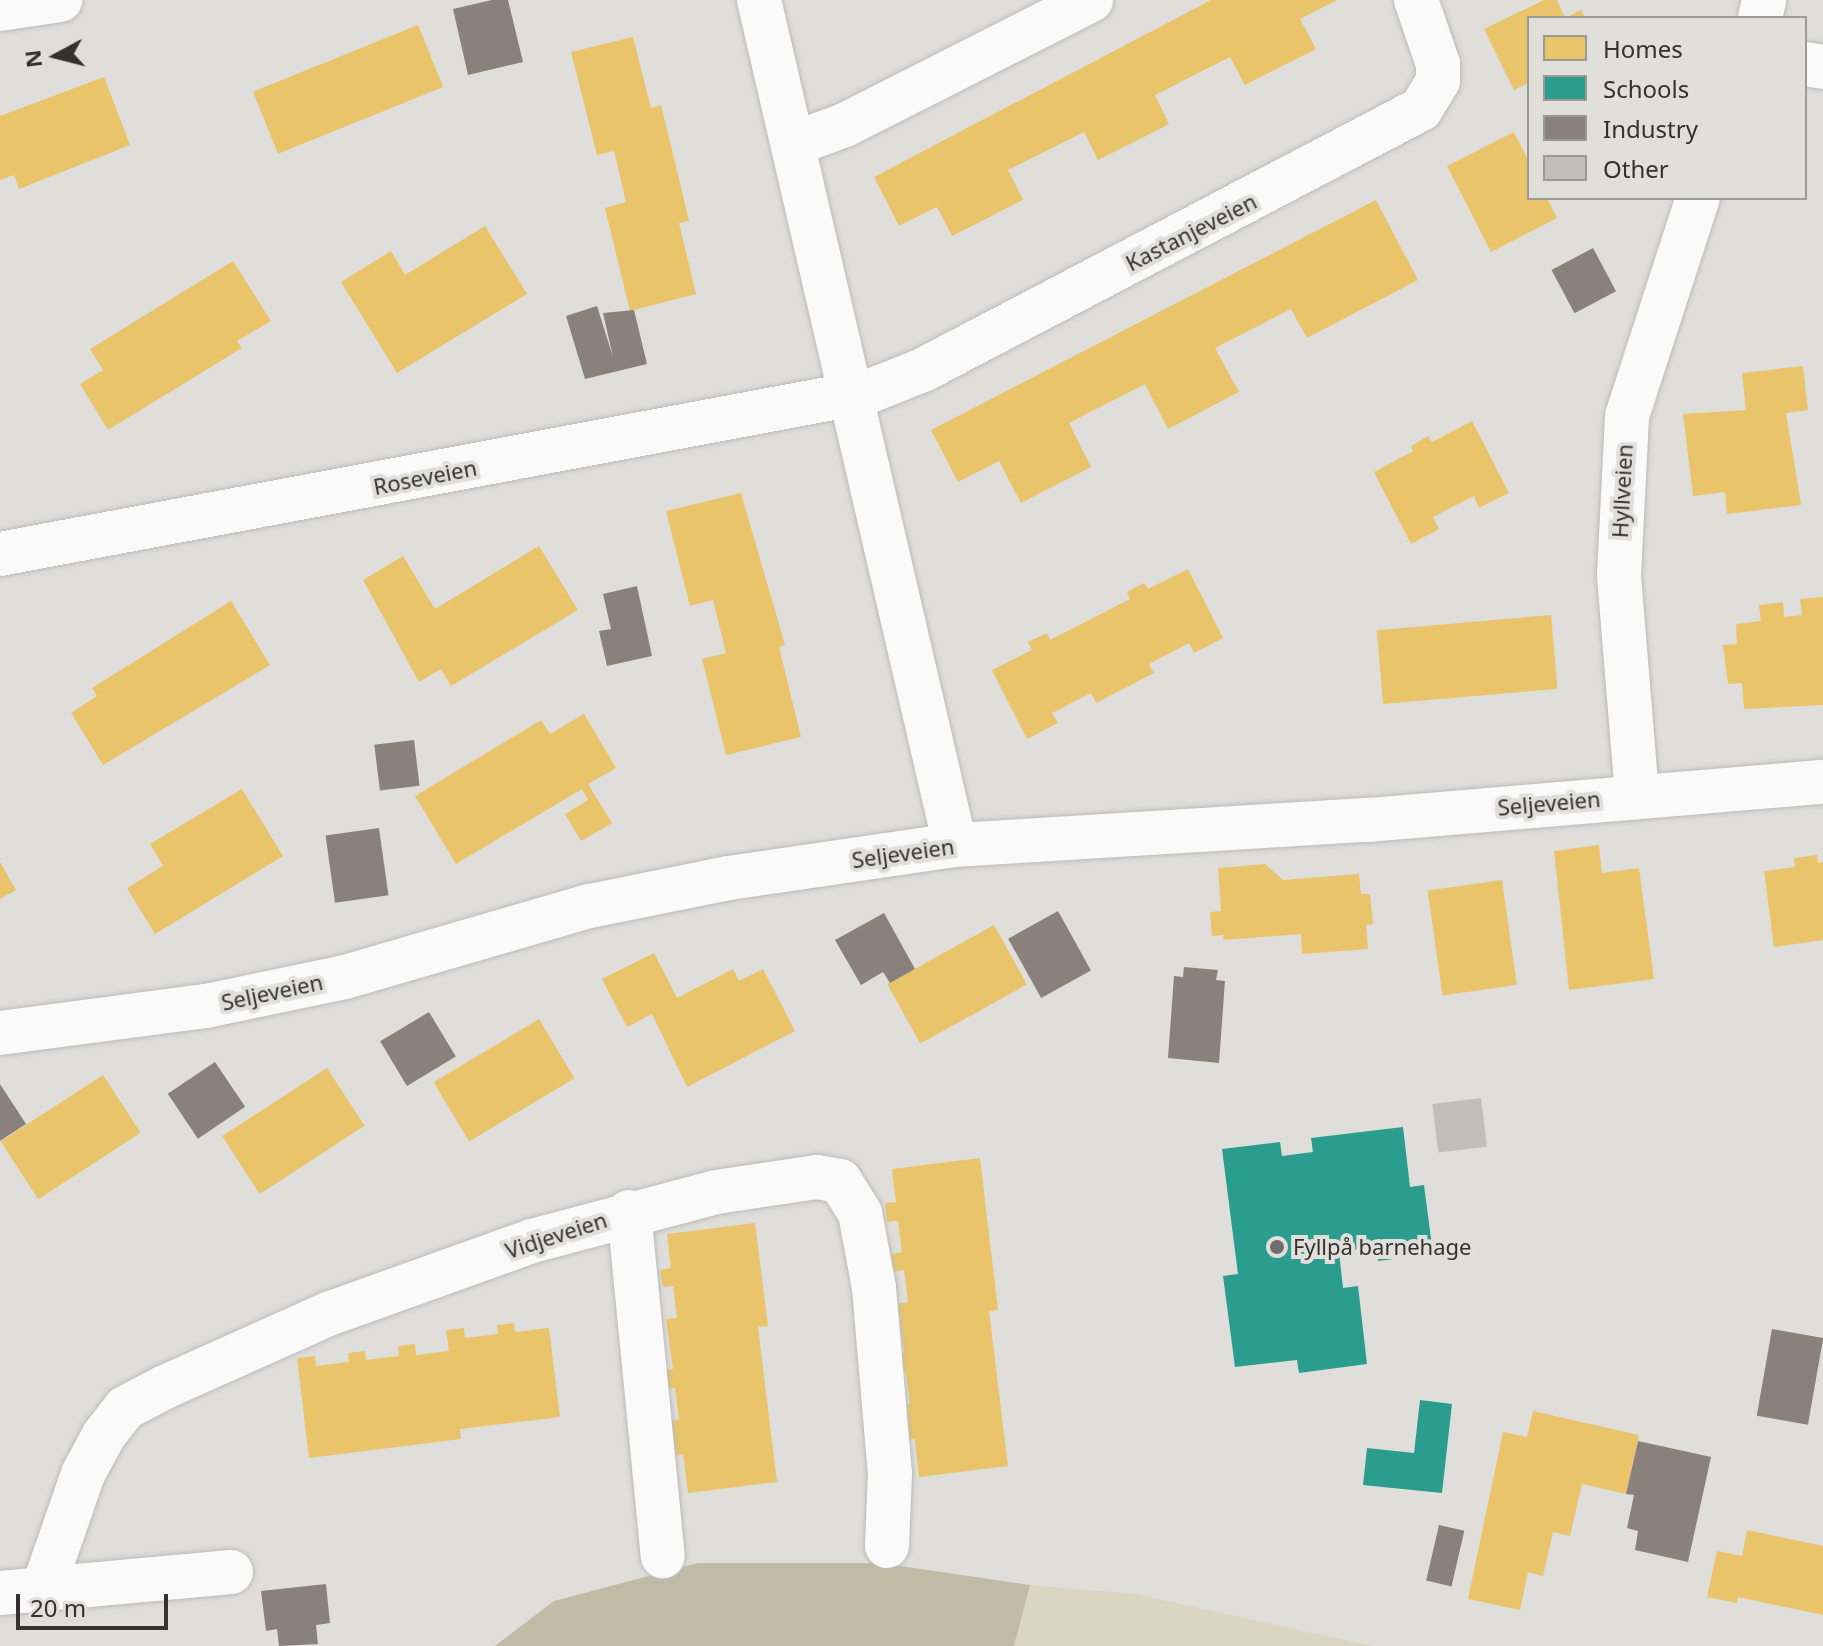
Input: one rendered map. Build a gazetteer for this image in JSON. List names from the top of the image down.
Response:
{
  "streets": {
    "street": [
      "Kastanjeveien",
      "Roseveien",
      "Hyllveien",
      "Seljeveien",
      "Vidjeveien"
    ]
  },
  "crossings": [
    ["Kastanjeveien", "Roseveien"],
    ["Hyllveien", "Seljeveien"]
  ],
  "places": ["Fyllpå barnehage"],
  "legend": [
    "Homes",
    "Schools",
    "Industry",
    "Other"
  ],
  "scale_bar": "20 m",
  "north": "left"
}
